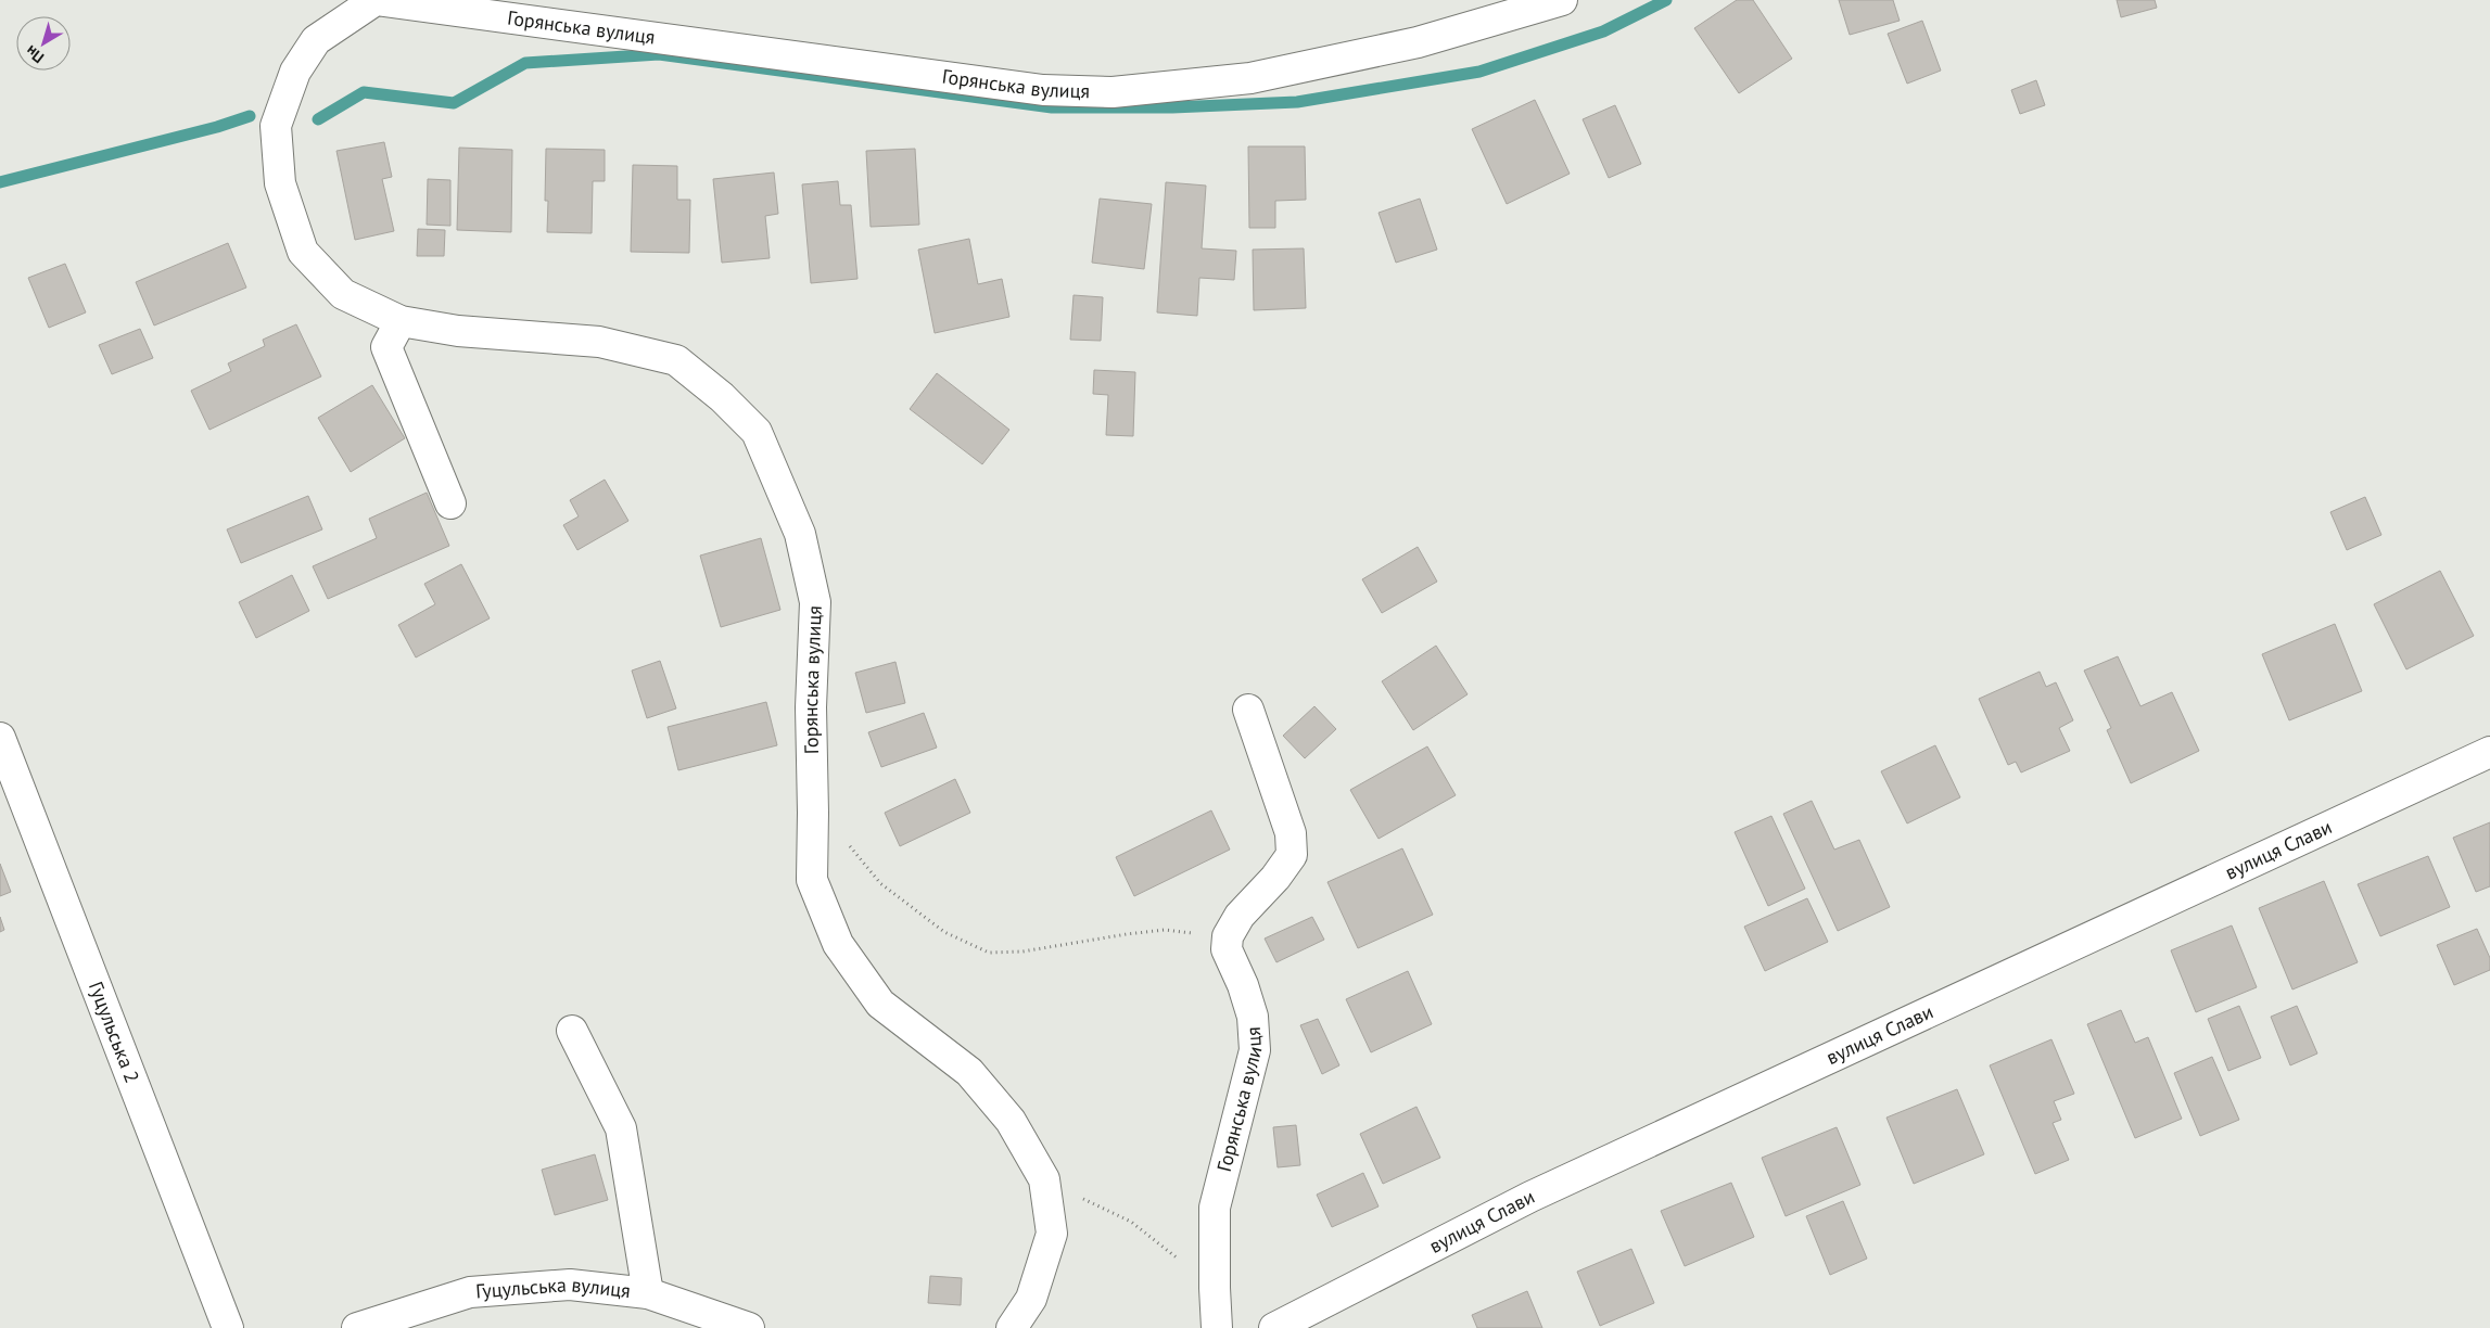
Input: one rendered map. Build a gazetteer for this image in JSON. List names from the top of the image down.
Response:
{
  "streets": {
    "street": [
      "Горянська вулиця",
      "вулиця Слави",
      "Гуцульська 2",
      "Гуцульська вулиця"
    ]
  },
  "north": "bottom left"
}
